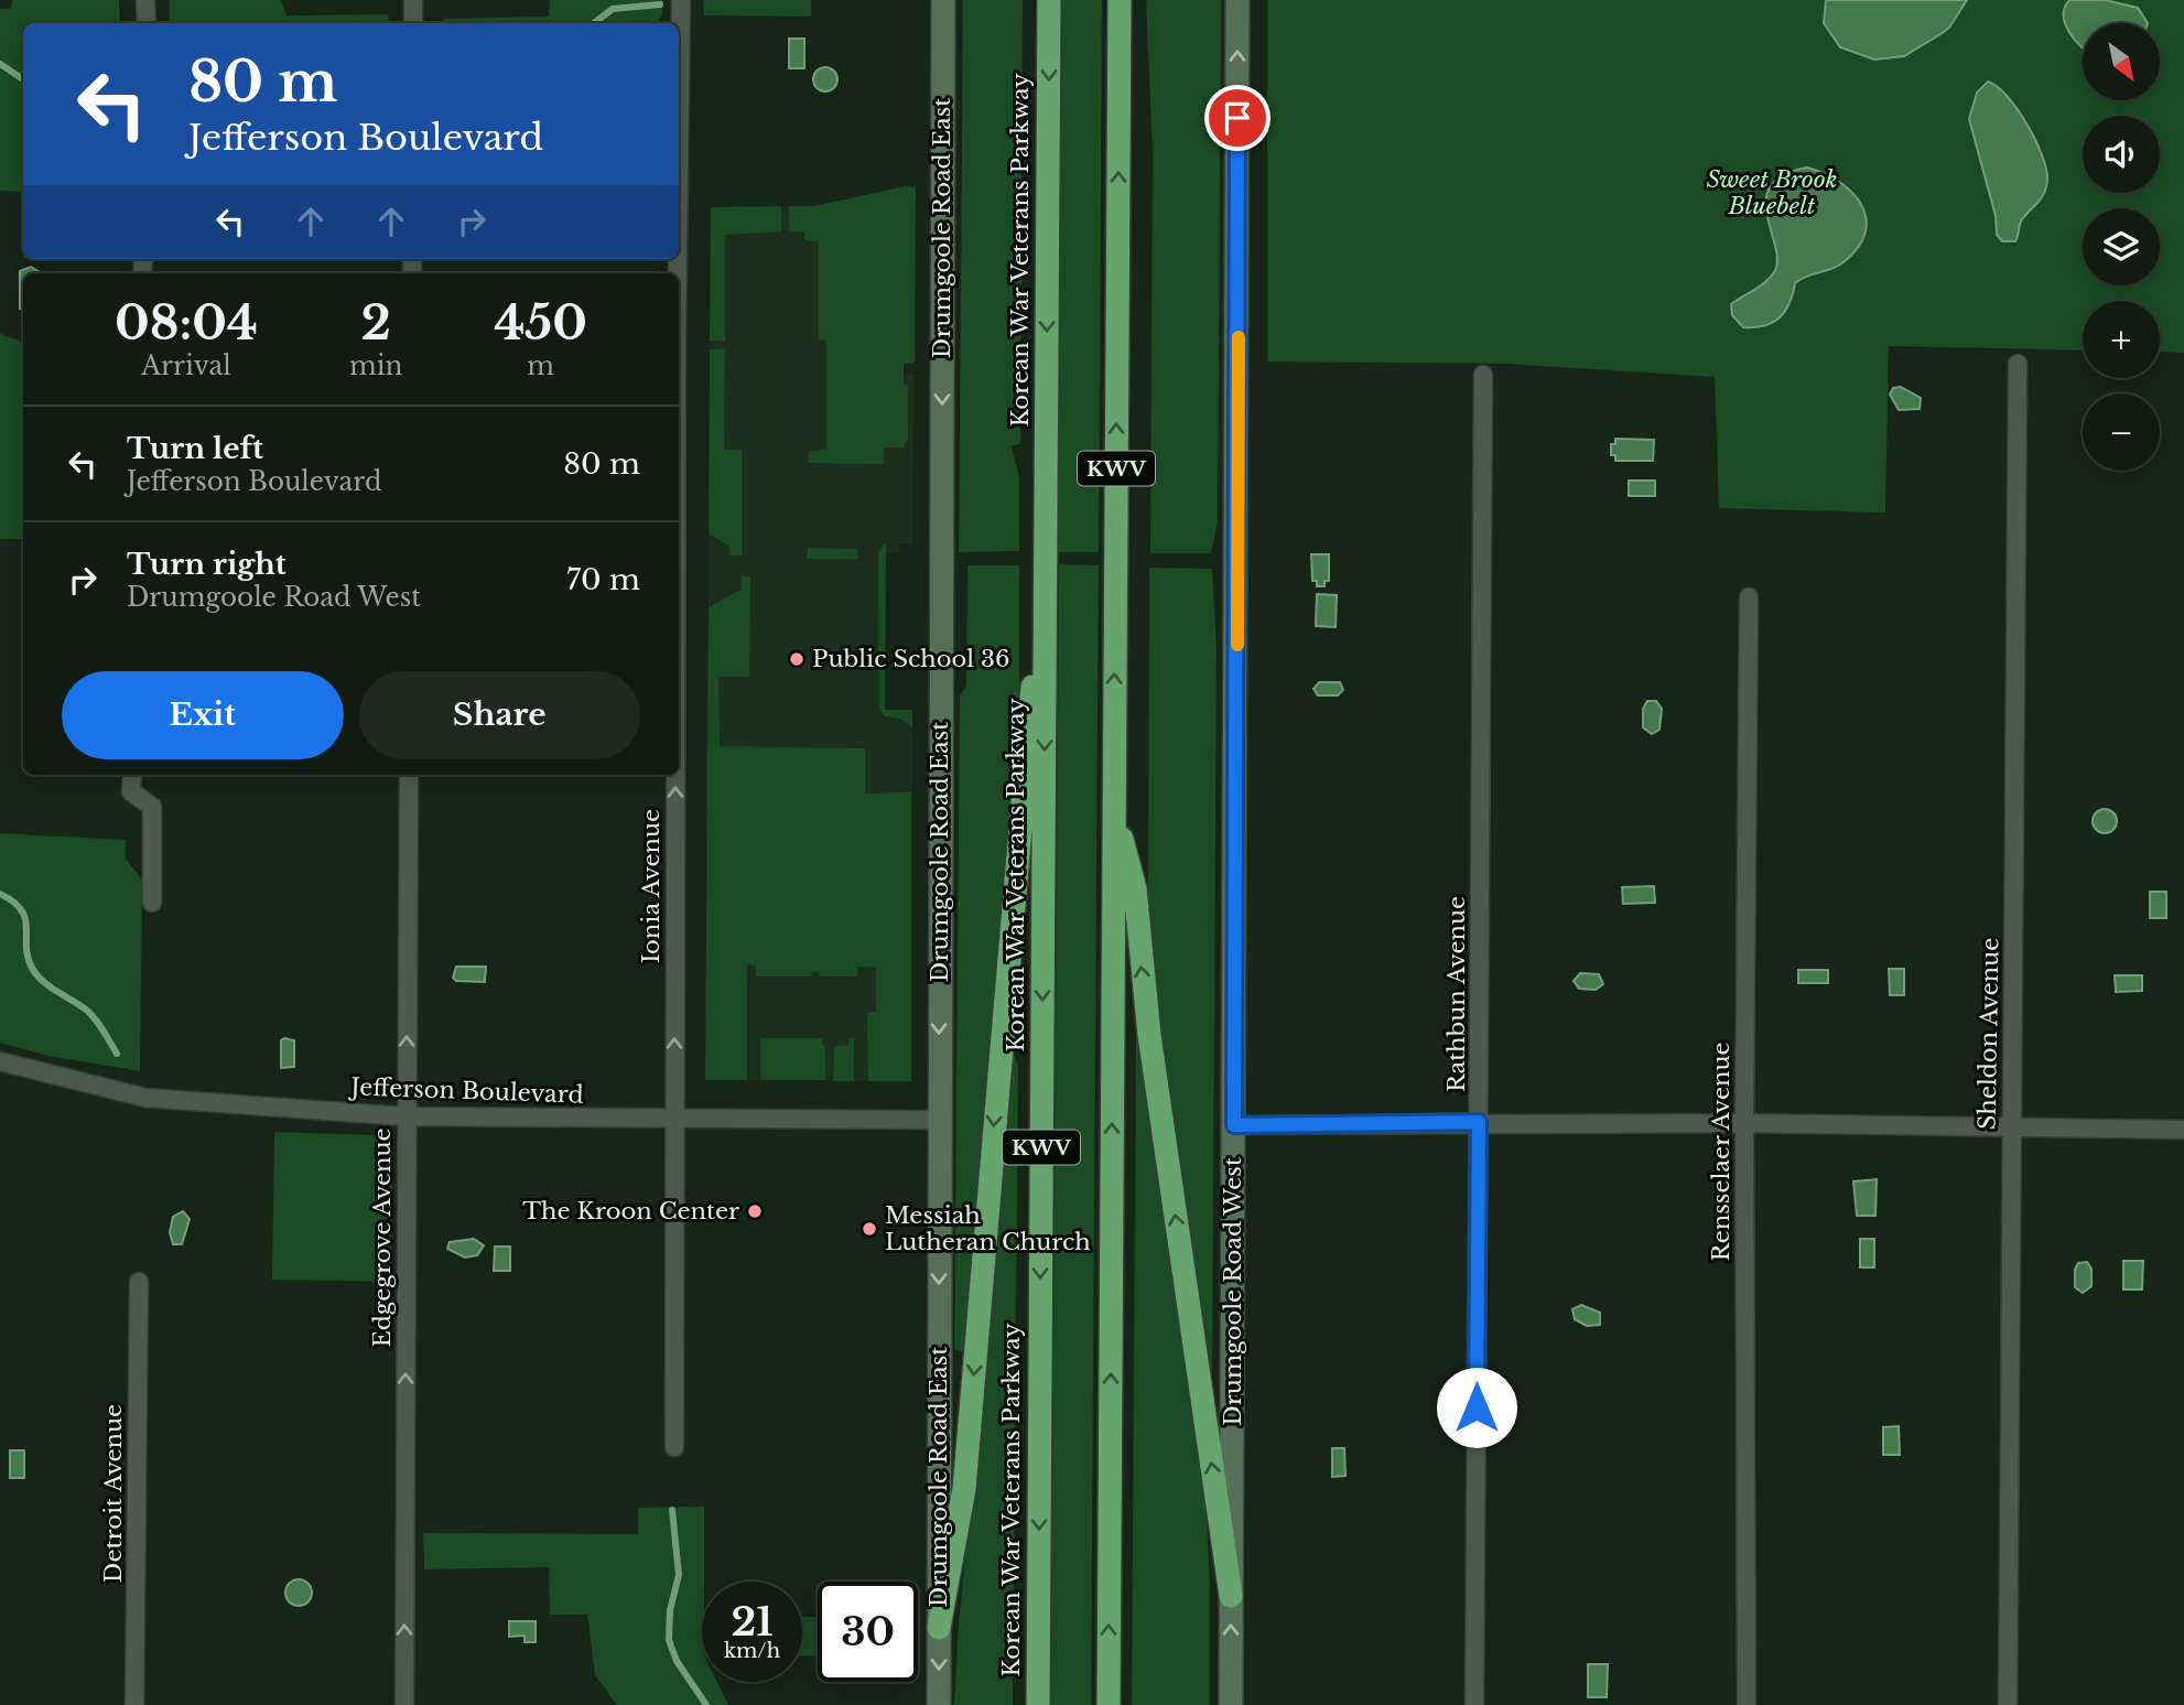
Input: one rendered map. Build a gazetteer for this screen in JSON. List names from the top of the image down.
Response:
{
  "streets": {
    "highway": ["Korean War Veterans Parkway", "KWV"],
    "main road": ["Drumgoole Road East", "Drumgoole Road West"],
    "street": [
      "Ionia Avenue",
      "Rathbun Avenue",
      "Sheldon Avenue",
      "Jefferson Boulevard",
      "Rensselaer Avenue",
      "Edgegrove Avenue",
      "Detroit Avenue"
    ]
  },
  "crossings": [
    ["Drumgoole Road East", "Jefferson Boulevard"],
    ["Ionia Avenue", "Jefferson Boulevard"],
    ["Jefferson Boulevard", "Edgegrove Avenue"]
  ],
  "one_way": [
    "Drumgoole Road East",
    "Ionia Avenue",
    "Edgegrove Avenue",
    "Drumgoole Road West"
  ],
  "parks": ["Sweet Brook Bluebelt"],
  "places": ["Public School 36", "The Kroon Center", "Messiah Lutheran Church"],
  "north": "bottom right",
  "page": {
    "map_buttons": ["+", "−"],
    "turn": ["80 m", "Jefferson Boulevard"],
    "eta": [
      "08:04",
      "Arrival",
      "2",
      "min",
      "450",
      "m"
    ],
    "list": [
      {
        "name": "Turn left",
        "note": "Jefferson Boulevard",
        "value": "80 m"
      },
      {
        "name": "Turn right",
        "note": "Drumgoole Road West",
        "value": "70 m"
      }
    ],
    "buttons": ["Exit", "Share"],
    "speed": "21 km/h",
    "limit": "30"
  }
}
